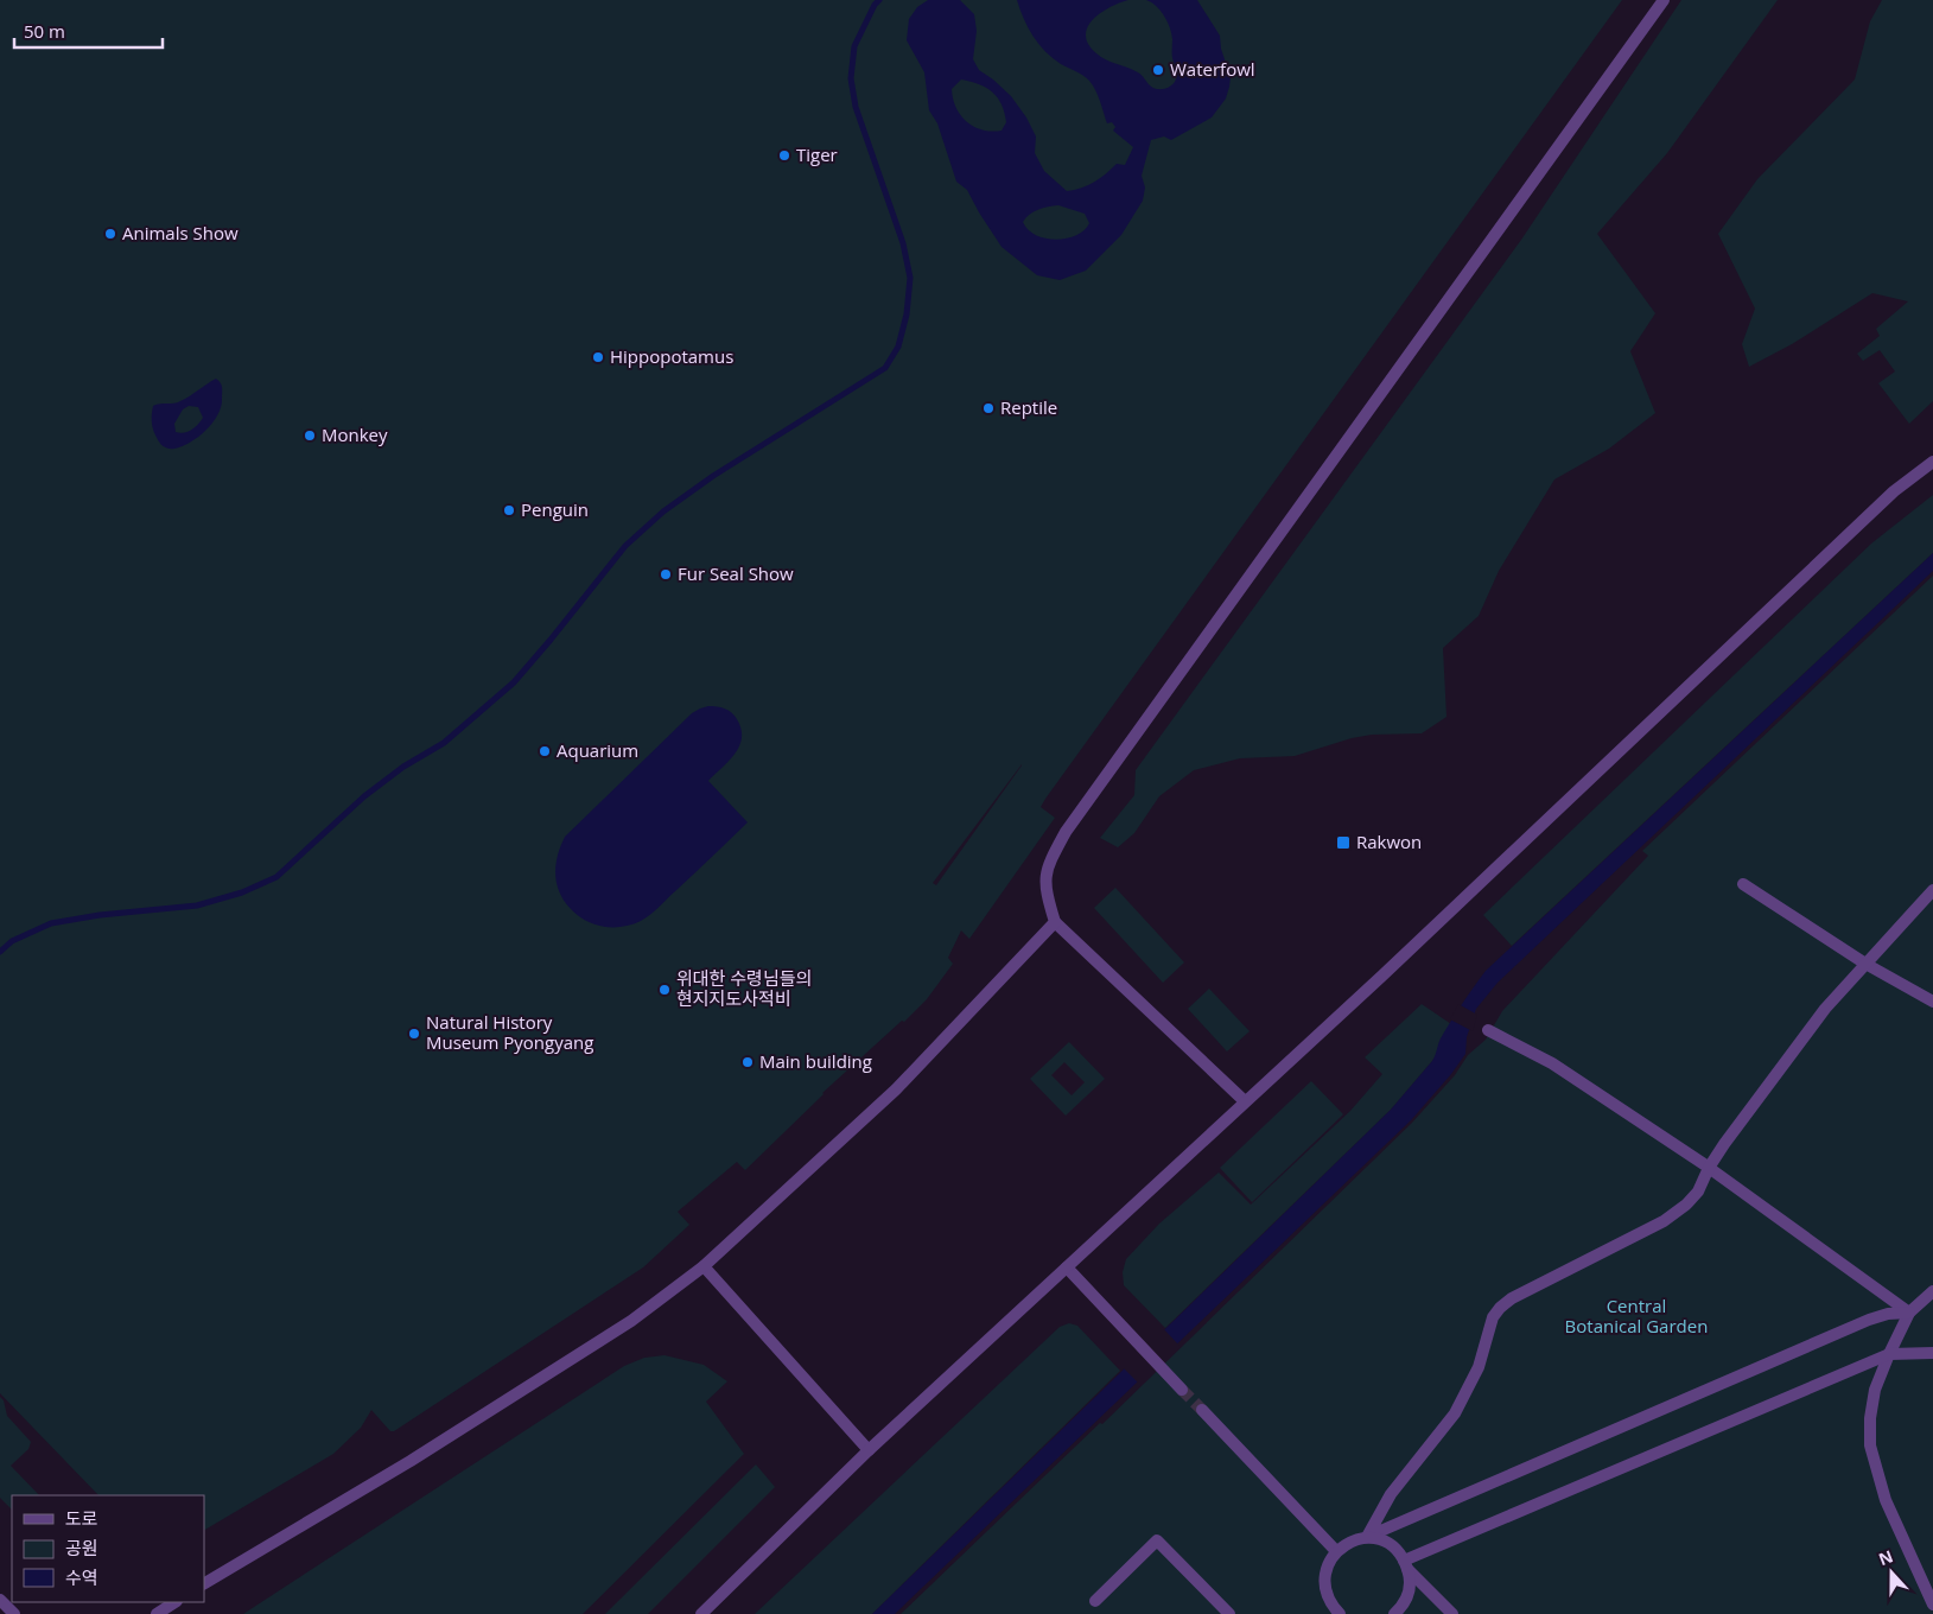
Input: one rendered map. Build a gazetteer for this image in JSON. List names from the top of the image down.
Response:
{
  "parks": ["Central Botanical Garden"],
  "places": {
    "other": [
      "Waterfowl",
      "Tiger",
      "Animals Show",
      "Hippopotamus",
      "Reptile",
      "Monkey",
      "Penguin",
      "Fur Seal Show",
      "Aquarium",
      "위대한 수령님들의 현지지도사적비",
      "Natural History Museum Pyongyang",
      "Main building"
    ],
    "transit": ["Rakwon"]
  },
  "legend": ["도로", "공원", "수역"],
  "scale_bar": "50 m",
  "north": "top"
}
